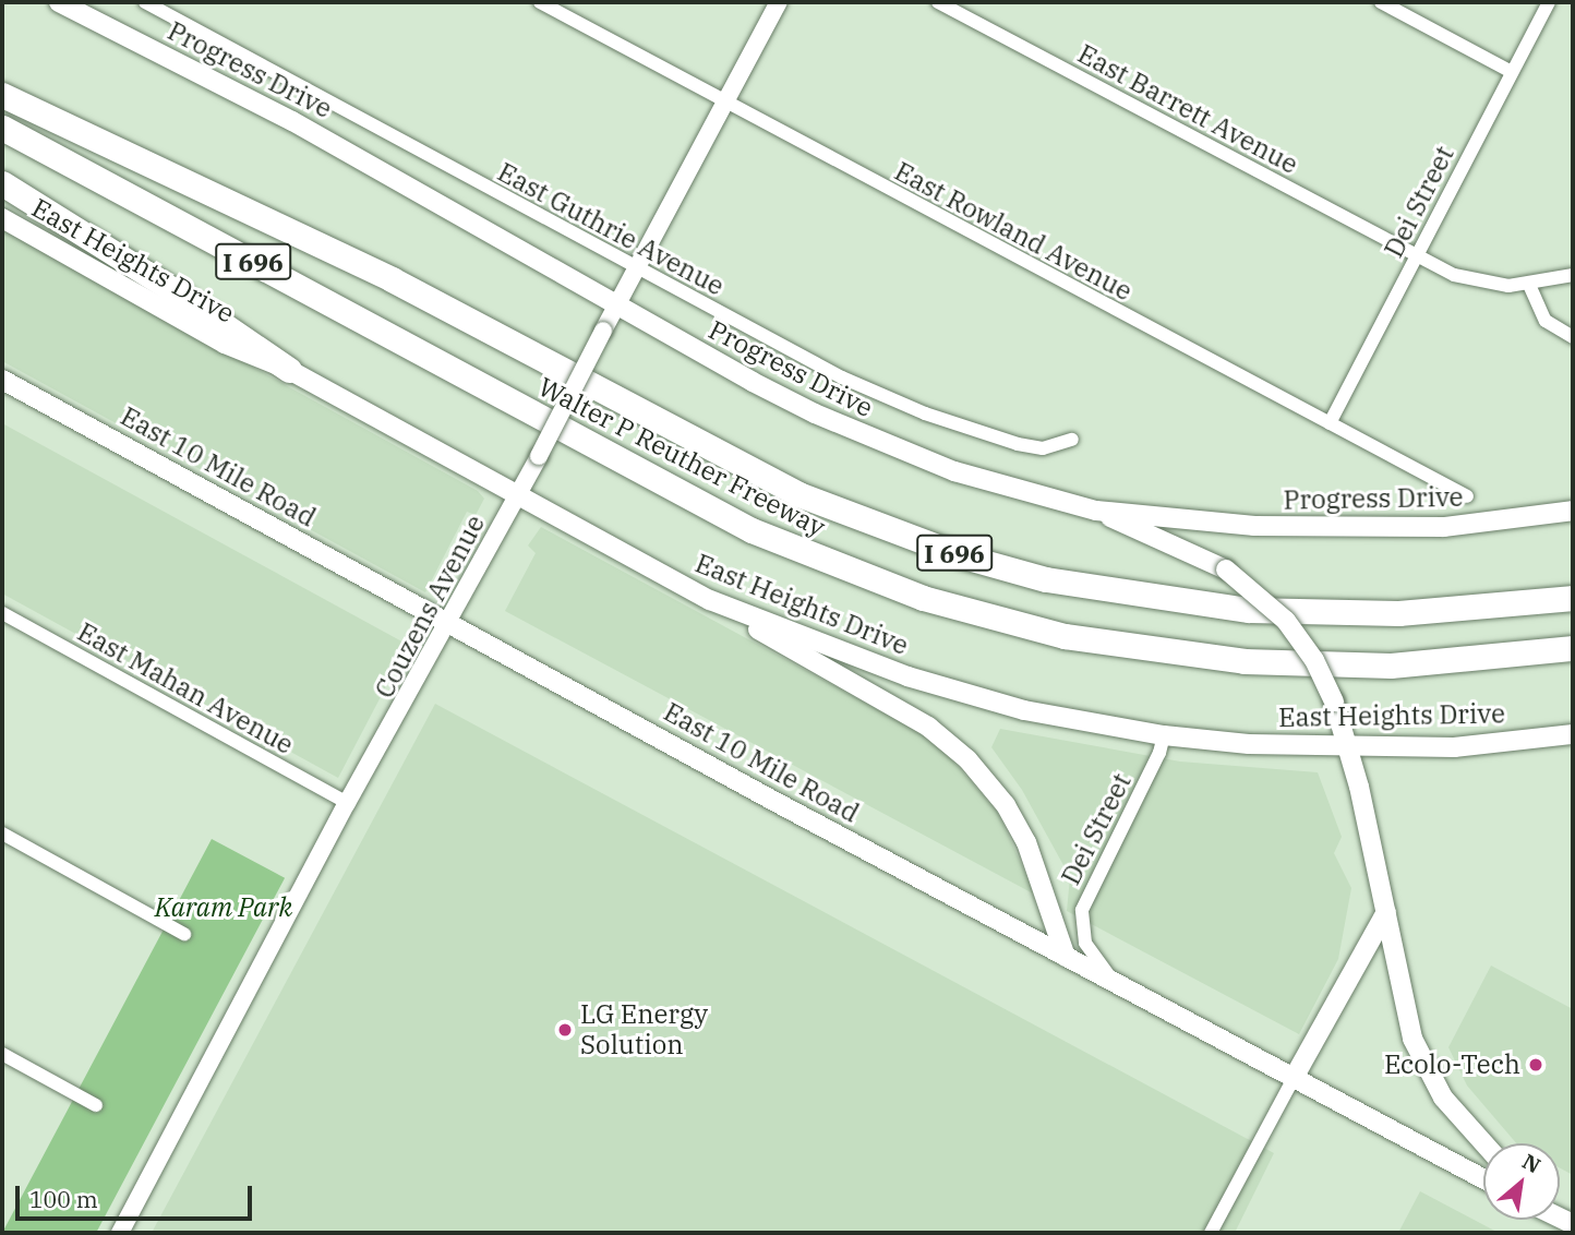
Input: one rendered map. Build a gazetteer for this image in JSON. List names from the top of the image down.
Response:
{
  "streets": {
    "highway": ["I 696", "Walter P Reuther Freeway"],
    "main road": ["Progress Drive", "East Heights Drive", "East 10 Mile Road"],
    "street": [
      "East Barrett Avenue",
      "Dei Street",
      "East Guthrie Avenue",
      "East Rowland Avenue",
      "Couzens Avenue",
      "East Mahan Avenue"
    ]
  },
  "crossings": [
    ["Progress Drive", "Couzens Avenue"],
    ["East Barrett Avenue", "Dei Street"],
    ["Dei Street", "East Rowland Avenue"],
    ["Dei Street", "East Heights Drive"],
    ["Dei Street", "East 10 Mile Road"],
    ["East Guthrie Avenue", "Couzens Avenue"],
    ["East Rowland Avenue", "Couzens Avenue"],
    ["East Heights Drive", "Couzens Avenue"],
    ["East 10 Mile Road", "Couzens Avenue"],
    ["Couzens Avenue", "East Mahan Avenue"]
  ],
  "parks": ["Karam Park"],
  "places": ["LG Energy Solution", "Ecolo-Tech"],
  "scale_bar": "100 m",
  "north": "top right"
}
